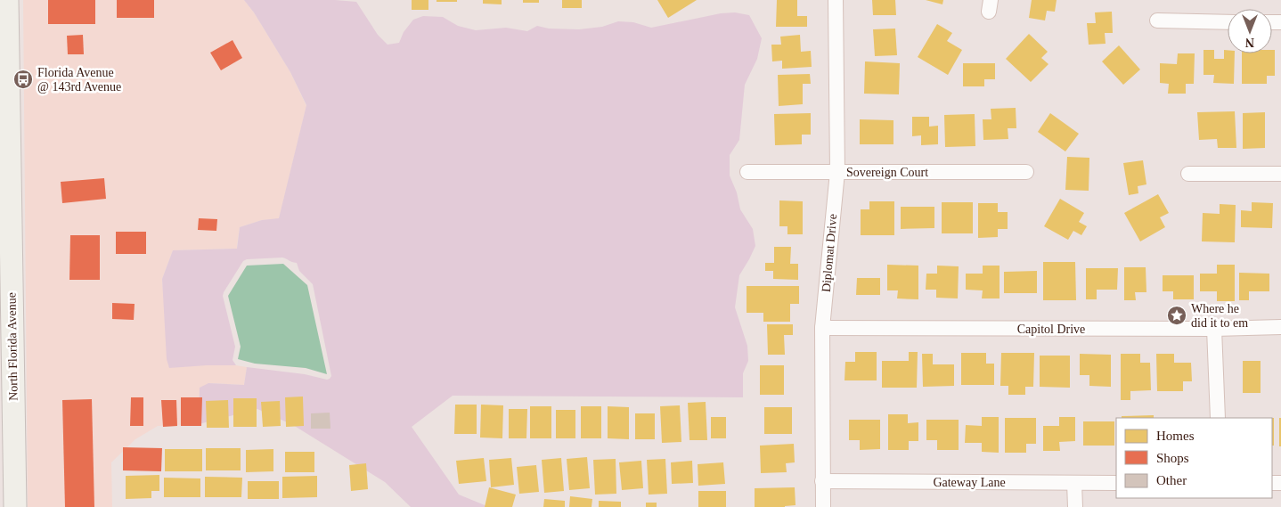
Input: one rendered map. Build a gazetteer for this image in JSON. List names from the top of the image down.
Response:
{
  "streets": {
    "main road": ["North Florida Avenue"],
    "street": [
      "Sovereign Court",
      "Diplomat Drive",
      "Capitol Drive",
      "Gateway Lane"
    ]
  },
  "crossings": [
    ["Sovereign Court", "Diplomat Drive"],
    ["Diplomat Drive", "Capitol Drive"],
    ["Diplomat Drive", "Gateway Lane"]
  ],
  "places": {
    "bus stop": ["Florida Avenue @ 143rd Avenue"],
    "place": ["Where he did it to em"]
  },
  "legend": ["Homes", "Shops", "Other"],
  "north": "bottom"
}
